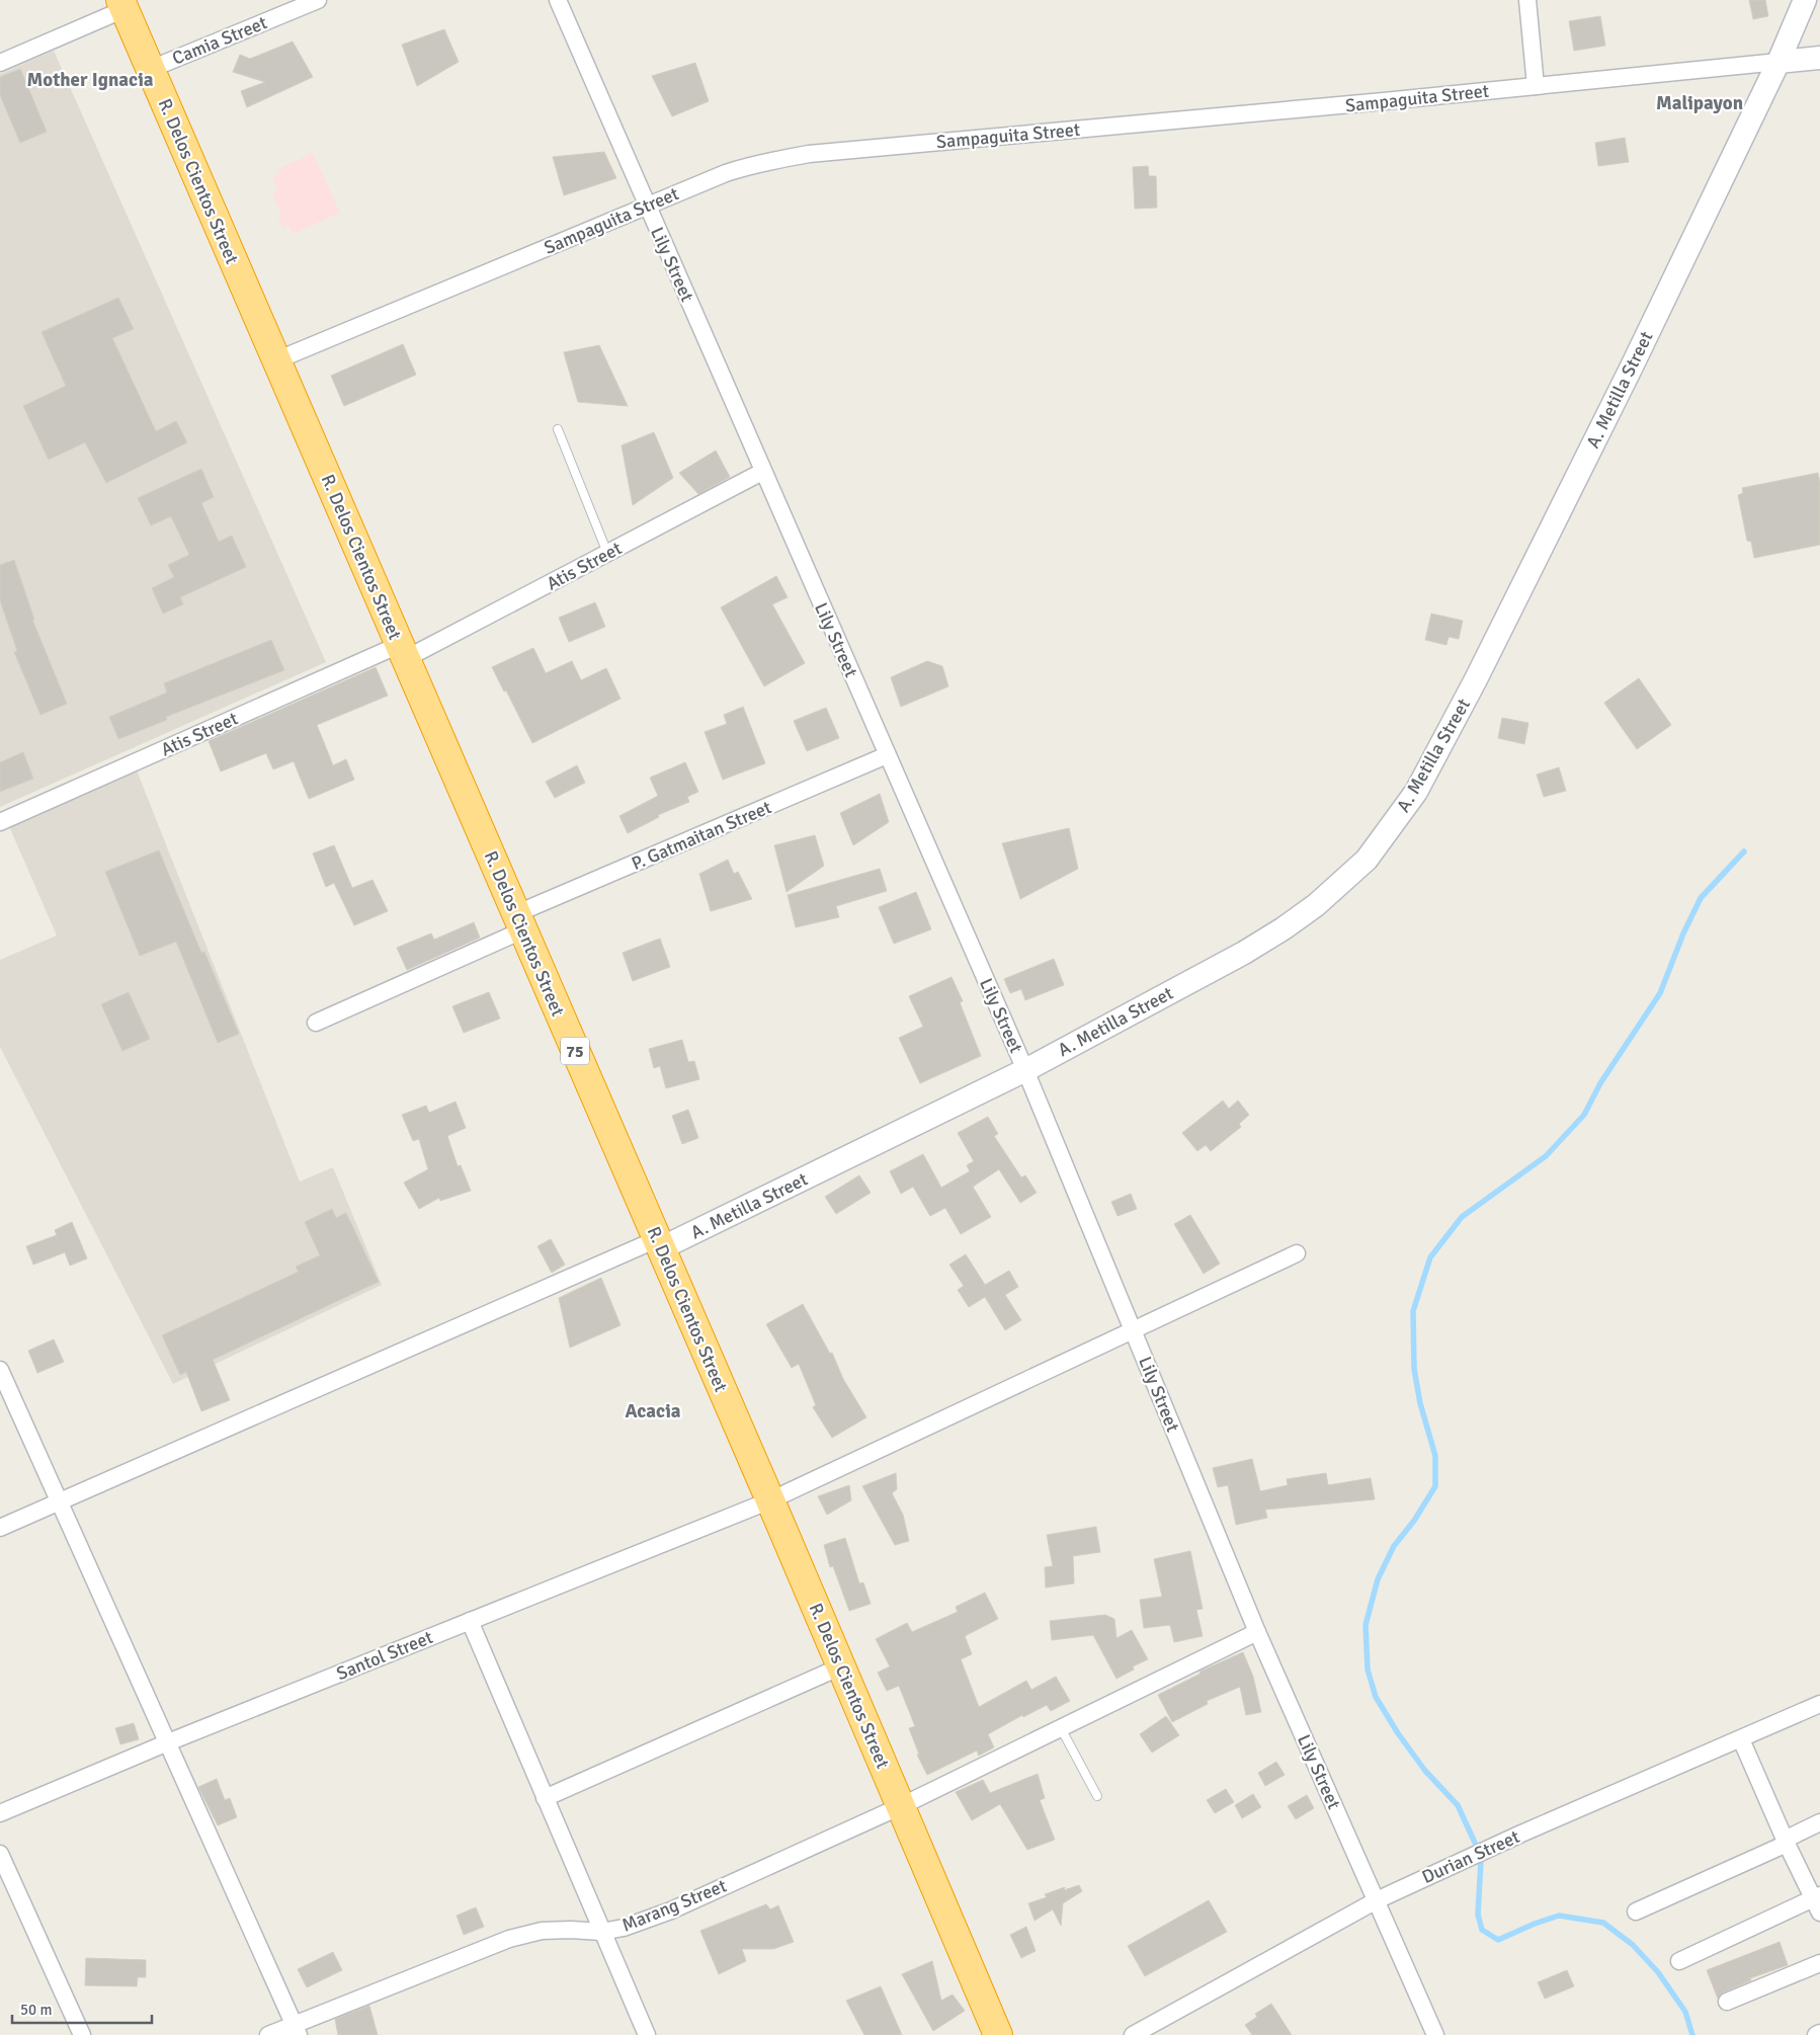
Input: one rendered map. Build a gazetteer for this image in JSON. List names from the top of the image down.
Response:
{
  "streets": {
    "highway": ["R. Delos Cientos Street", "75"],
    "main road": ["A. Metilla Street"],
    "street": [
      "Camia Street",
      "Sampaguita Street",
      "Lily Street",
      "Atis Street",
      "P. Gatmaitan Street",
      "Santol Street",
      "Durian Street",
      "Marang Street"
    ]
  },
  "crossings": [
    ["Camia Street", "R. Delos Cientos Street"],
    ["Sampaguita Street", "R. Delos Cientos Street"],
    ["Sampaguita Street", "Lily Street"],
    ["Sampaguita Street", "A. Metilla Street"],
    ["R. Delos Cientos Street", "A. Metilla Street"],
    ["R. Delos Cientos Street", "Atis Street"],
    ["R. Delos Cientos Street", "P. Gatmaitan Street"],
    ["R. Delos Cientos Street", "Santol Street"],
    ["R. Delos Cientos Street", "Marang Street"],
    ["Lily Street", "A. Metilla Street"],
    ["Lily Street", "Atis Street"],
    ["Lily Street", "P. Gatmaitan Street"],
    ["Lily Street", "Santol Street"],
    ["Lily Street", "Durian Street"],
    ["Lily Street", "Marang Street"]
  ],
  "districts": ["Mother Ignacia", "Malipayon", "Acacia"],
  "scale_bar": "50 m"
}
